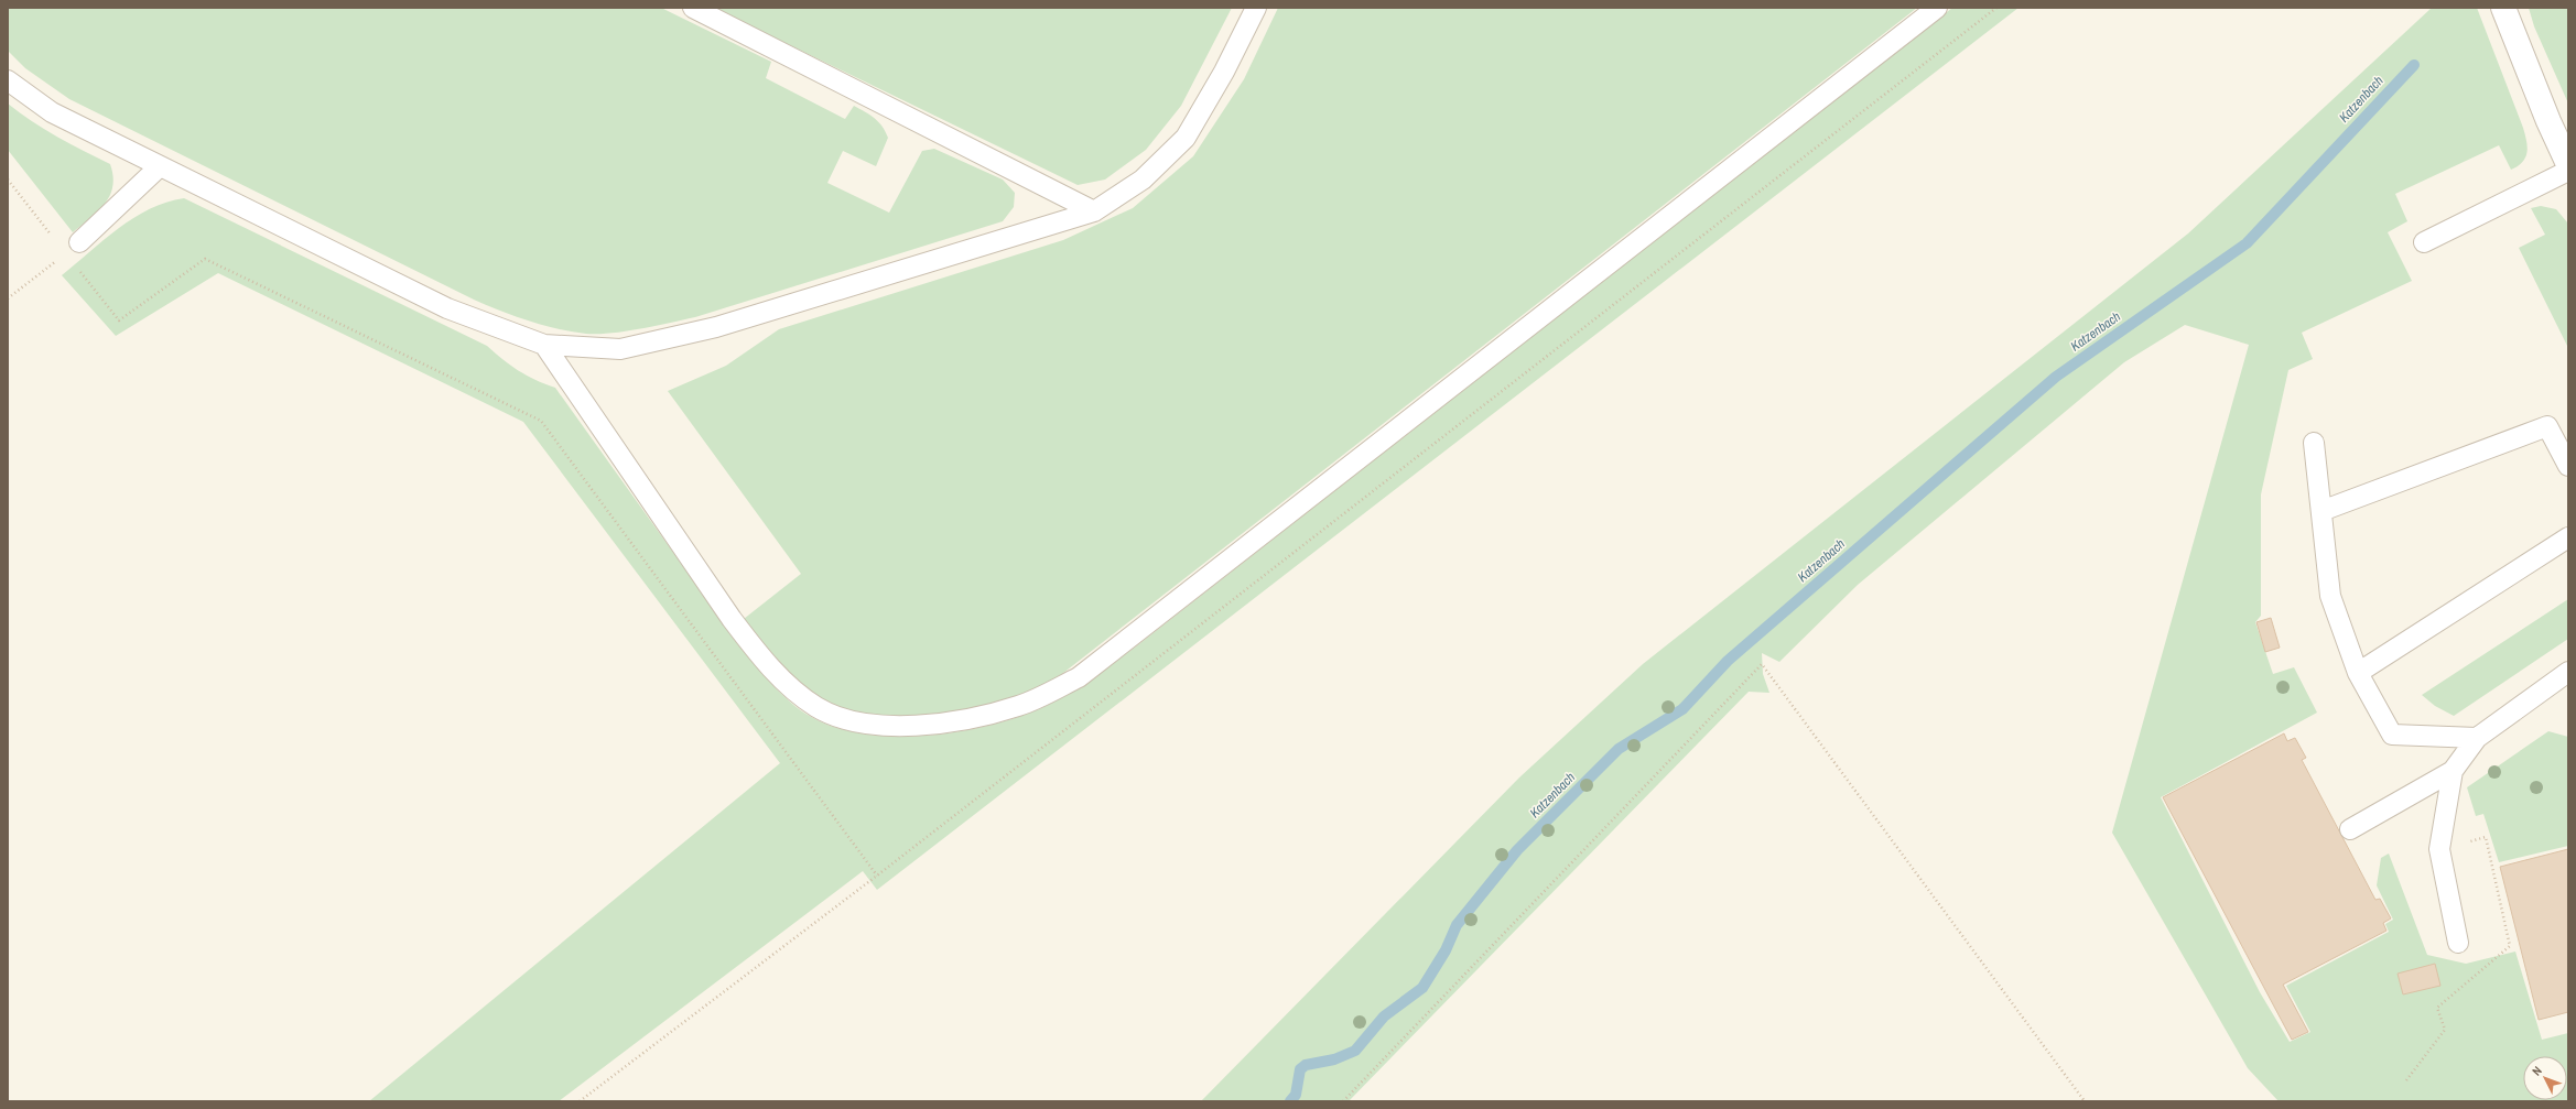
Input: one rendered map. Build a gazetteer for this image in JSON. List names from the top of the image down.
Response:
{
  "water": ["Katzenbach"],
  "north": "top left"
}
